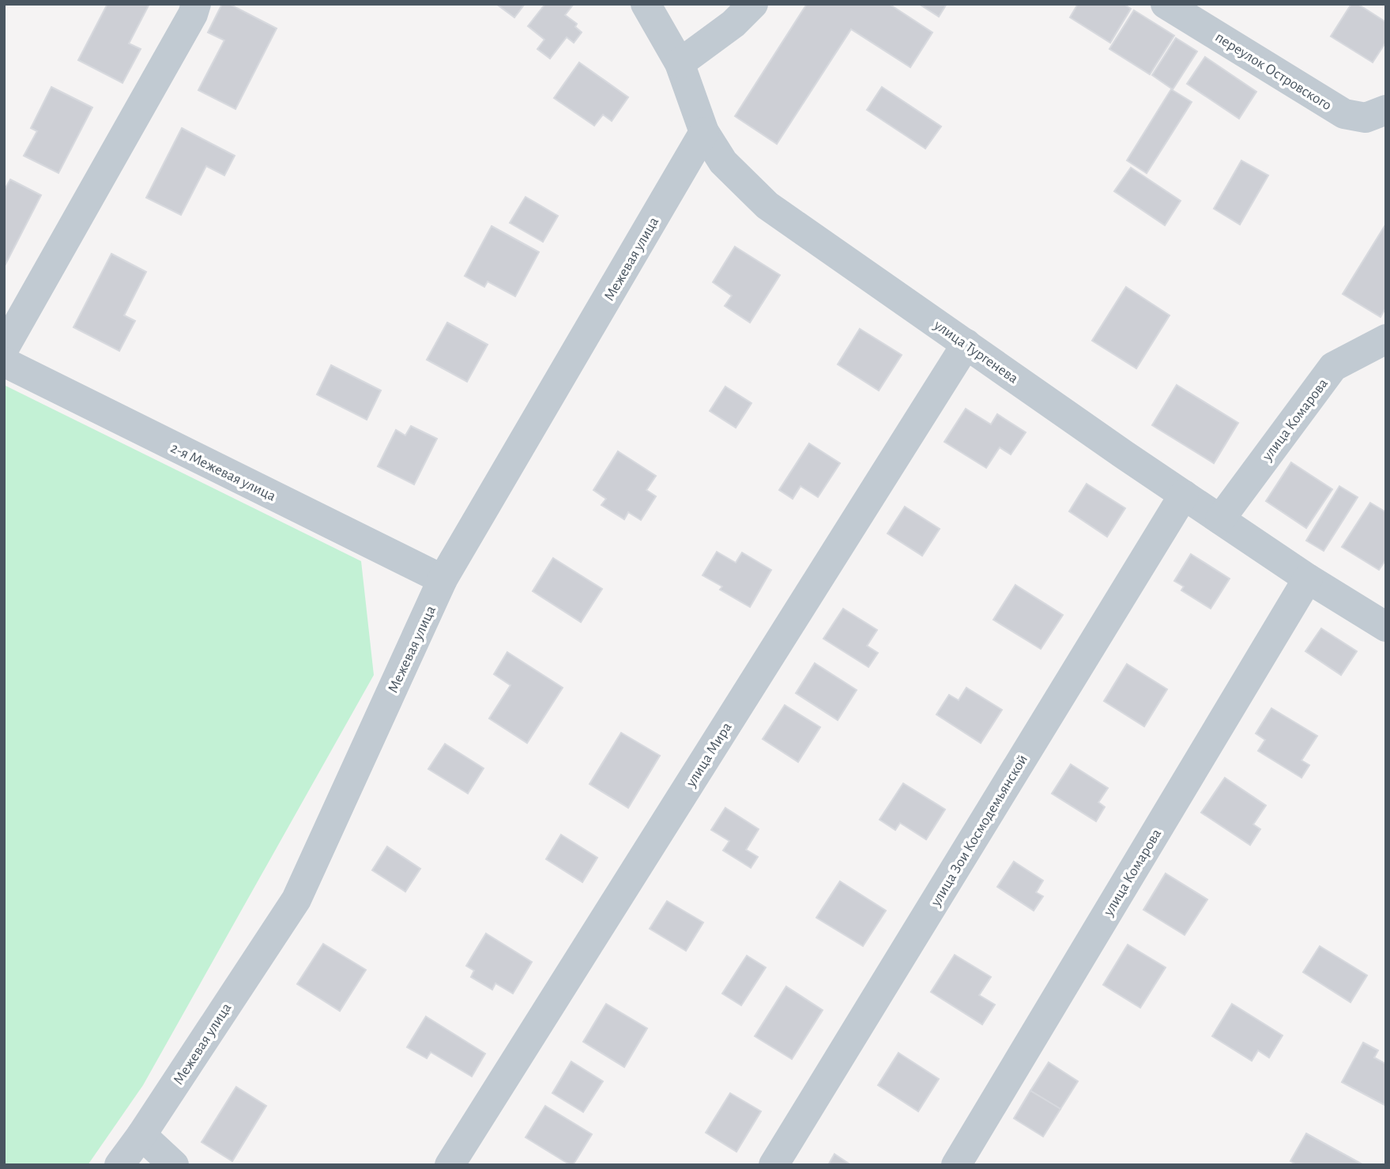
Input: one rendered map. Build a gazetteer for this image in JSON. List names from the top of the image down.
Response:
{
  "streets": {
    "street": [
      "переулок Островского",
      "Межевая улица",
      "улица Тургенева",
      "улица Комарова",
      "2-я Межевая улица",
      "улица Мира",
      "улица Зои Космодемьянской"
    ]
  },
  "crossings": [
    ["Межевая улица", "улица Тургенева"],
    ["Межевая улица", "2-я Межевая улица"],
    ["улица Тургенева", "улица Комарова"],
    ["улица Тургенева", "улица Мира"],
    ["улица Тургенева", "улица Зои Космодемьянской"]
  ]
}
